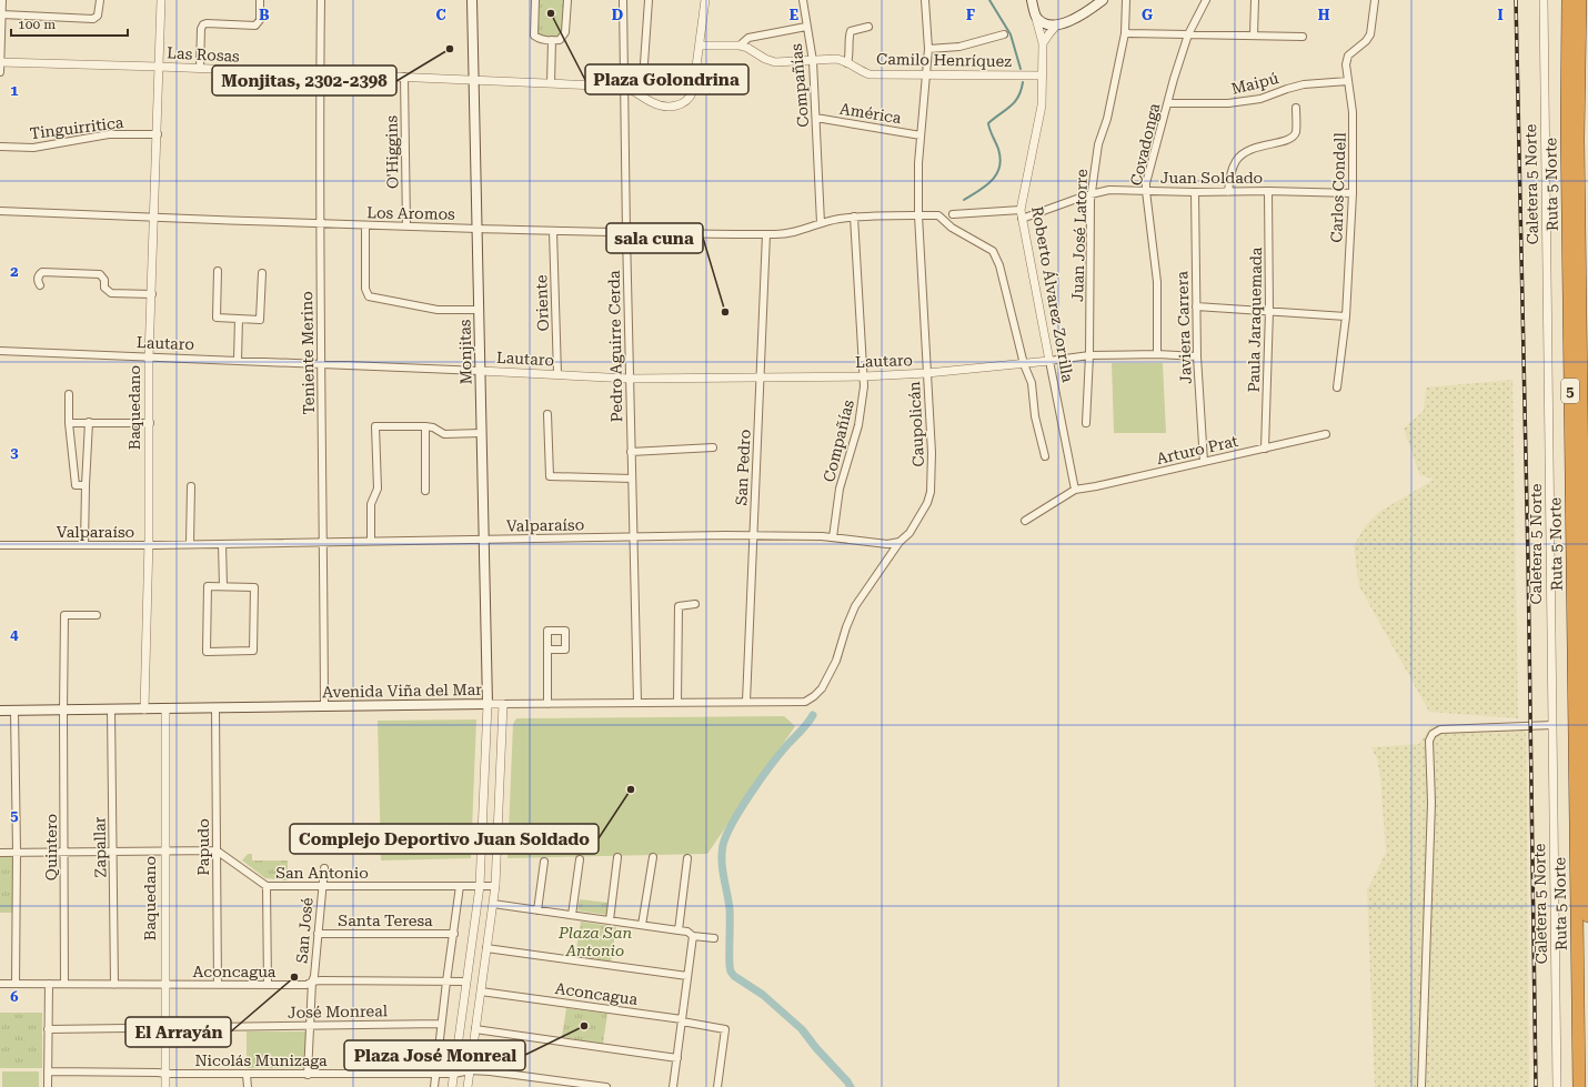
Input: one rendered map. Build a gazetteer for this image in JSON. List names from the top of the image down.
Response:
{
  "streets": {
    "highway": ["Ruta 5 Norte", "5"],
    "main road": ["Roberto Álvarez Zorrilla", "Monjitas", "Avenida Viña del Mar"],
    "street": [
      "Las Rosas",
      "Camilo Henríquez",
      "Maipú",
      "Compañías",
      "América",
      "Tinguirritica",
      "Covadonga",
      "O'Higgins",
      "Juan Soldado",
      "Caletera 5 Norte",
      "Carlos Condell",
      "Los Aromos",
      "Juan José Latorre",
      "Oriente",
      "Paula Jaraquemada",
      "Javiera Carrera",
      "Lautaro",
      "Pedro Aguirre Cerda",
      "Teniente Merino",
      "Baquedano",
      "Caupolicán",
      "Arturo Prat",
      "San Pedro",
      "Valparaíso",
      "Quintero",
      "Zapallar",
      "Papudo",
      "San Antonio",
      "Santa Teresa",
      "San José",
      "Aconcagua",
      "José Monreal",
      "Nicolás Munizaga"
    ]
  },
  "crossings": [
    ["Las Rosas", "Camilo Henríquez"],
    ["Las Rosas", "O'Higgins"],
    ["Las Rosas", "Pedro Aguirre Cerda"],
    ["Las Rosas", "Monjitas"],
    ["Las Rosas", "Teniente Merino"],
    ["Las Rosas", "Baquedano"],
    ["Camilo Henríquez", "Compañías"],
    ["Camilo Henríquez", "Roberto Álvarez Zorrilla"],
    ["Camilo Henríquez", "Caupolicán"],
    ["Maipú", "Covadonga"],
    ["Maipú", "Carlos Condell"],
    ["Compañías", "América"],
    ["Compañías", "Los Aromos"],
    ["Compañías", "Lautaro"],
    ["Compañías", "Valparaíso"],
    ["América", "Caupolicán"],
    ["Tinguirritica", "Baquedano"],
    ["Covadonga", "Juan Soldado"],
    ["O'Higgins", "Los Aromos"],
    ["Juan Soldado", "Carlos Condell"],
    ["Juan Soldado", "Juan José Latorre"],
    ["Juan Soldado", "Roberto Álvarez Zorrilla"],
    ["Juan Soldado", "Paula Jaraquemada"],
    ["Juan Soldado", "Javiera Carrera"],
    ["Los Aromos", "Oriente"],
    ["Los Aromos", "Pedro Aguirre Cerda"],
    ["Los Aromos", "Monjitas"],
    ["Los Aromos", "Teniente Merino"],
    ["Los Aromos", "Baquedano"],
    ["Los Aromos", "San Pedro"],
    ["Roberto Álvarez Zorrilla", "Lautaro"],
    ["Roberto Álvarez Zorrilla", "Arturo Prat"],
    ["Oriente", "Lautaro"],
    ["Paula Jaraquemada", "Arturo Prat"],
    ["Javiera Carrera", "Arturo Prat"],
    ["Lautaro", "Pedro Aguirre Cerda"],
    ["Lautaro", "Monjitas"],
    ["Lautaro", "Teniente Merino"],
    ["Lautaro", "Baquedano"],
    ["Lautaro", "Caupolicán"],
    ["Lautaro", "San Pedro"],
    ["Pedro Aguirre Cerda", "Valparaíso"],
    ["Pedro Aguirre Cerda", "Avenida Viña del Mar"],
    ["Monjitas", "Valparaíso"],
    ["Monjitas", "Avenida Viña del Mar"],
    ["Teniente Merino", "Valparaíso"],
    ["Teniente Merino", "Avenida Viña del Mar"],
    ["Baquedano", "Valparaíso"],
    ["Baquedano", "Avenida Viña del Mar"],
    ["Baquedano", "Aconcagua"],
    ["Baquedano", "José Monreal"],
    ["Baquedano", "Nicolás Munizaga"],
    ["Caupolicán", "Valparaíso"],
    ["Caupolicán", "Avenida Viña del Mar"],
    ["San Pedro", "Valparaíso"],
    ["San Pedro", "Avenida Viña del Mar"],
    ["Avenida Viña del Mar", "Quintero"],
    ["Avenida Viña del Mar", "Zapallar"],
    ["Avenida Viña del Mar", "Papudo"],
    ["Quintero", "Aconcagua"],
    ["Zapallar", "Aconcagua"],
    ["Papudo", "San Antonio"],
    ["Papudo", "Aconcagua"],
    ["San Antonio", "San José"],
    ["Santa Teresa", "San José"],
    ["San José", "Aconcagua"],
    ["San José", "José Monreal"],
    ["San José", "Nicolás Munizaga"]
  ],
  "parks": ["Plaza San Antonio"],
  "places": [
    "Plaza Golondrina",
    "Monjitas, 2302-2398",
    "sala cuna",
    "Complejo Deportivo Juan Soldado",
    "El Arrayán",
    "Plaza José Monreal"
  ],
  "scale_bar": "100 m",
  "grid": {
    "columns": [
      "B",
      "C",
      "D",
      "E",
      "F",
      "G",
      "H",
      "I"
    ],
    "rows": [
      "1",
      "2",
      "3",
      "4",
      "5",
      "6"
    ]
  }
}
